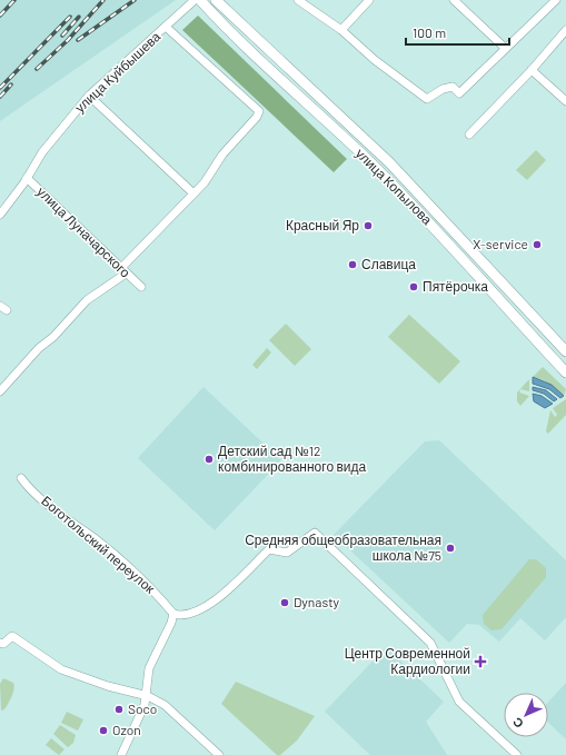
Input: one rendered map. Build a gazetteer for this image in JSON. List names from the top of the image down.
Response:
{
  "streets": {
    "main road": ["улица Копылова"],
    "street": ["улица Куйбышева", "улица Луначарского", "Боготольский переулок"]
  },
  "crossings": [
    ["улица Куйбышева", "улица Луначарского"]
  ],
  "places": {
    "other": [
      "Красный Яр",
      "X-service",
      "Славица",
      "Пятёрочка",
      "Детский сад №12 комбинированного вида",
      "Средняя общеобразовательная школа №75",
      "Dynasty",
      "Soco",
      "Ozon"
    ],
    "health": ["Центр Современной Кардиологии"]
  },
  "scale_bar": "100 m",
  "north": "bottom left"
}
